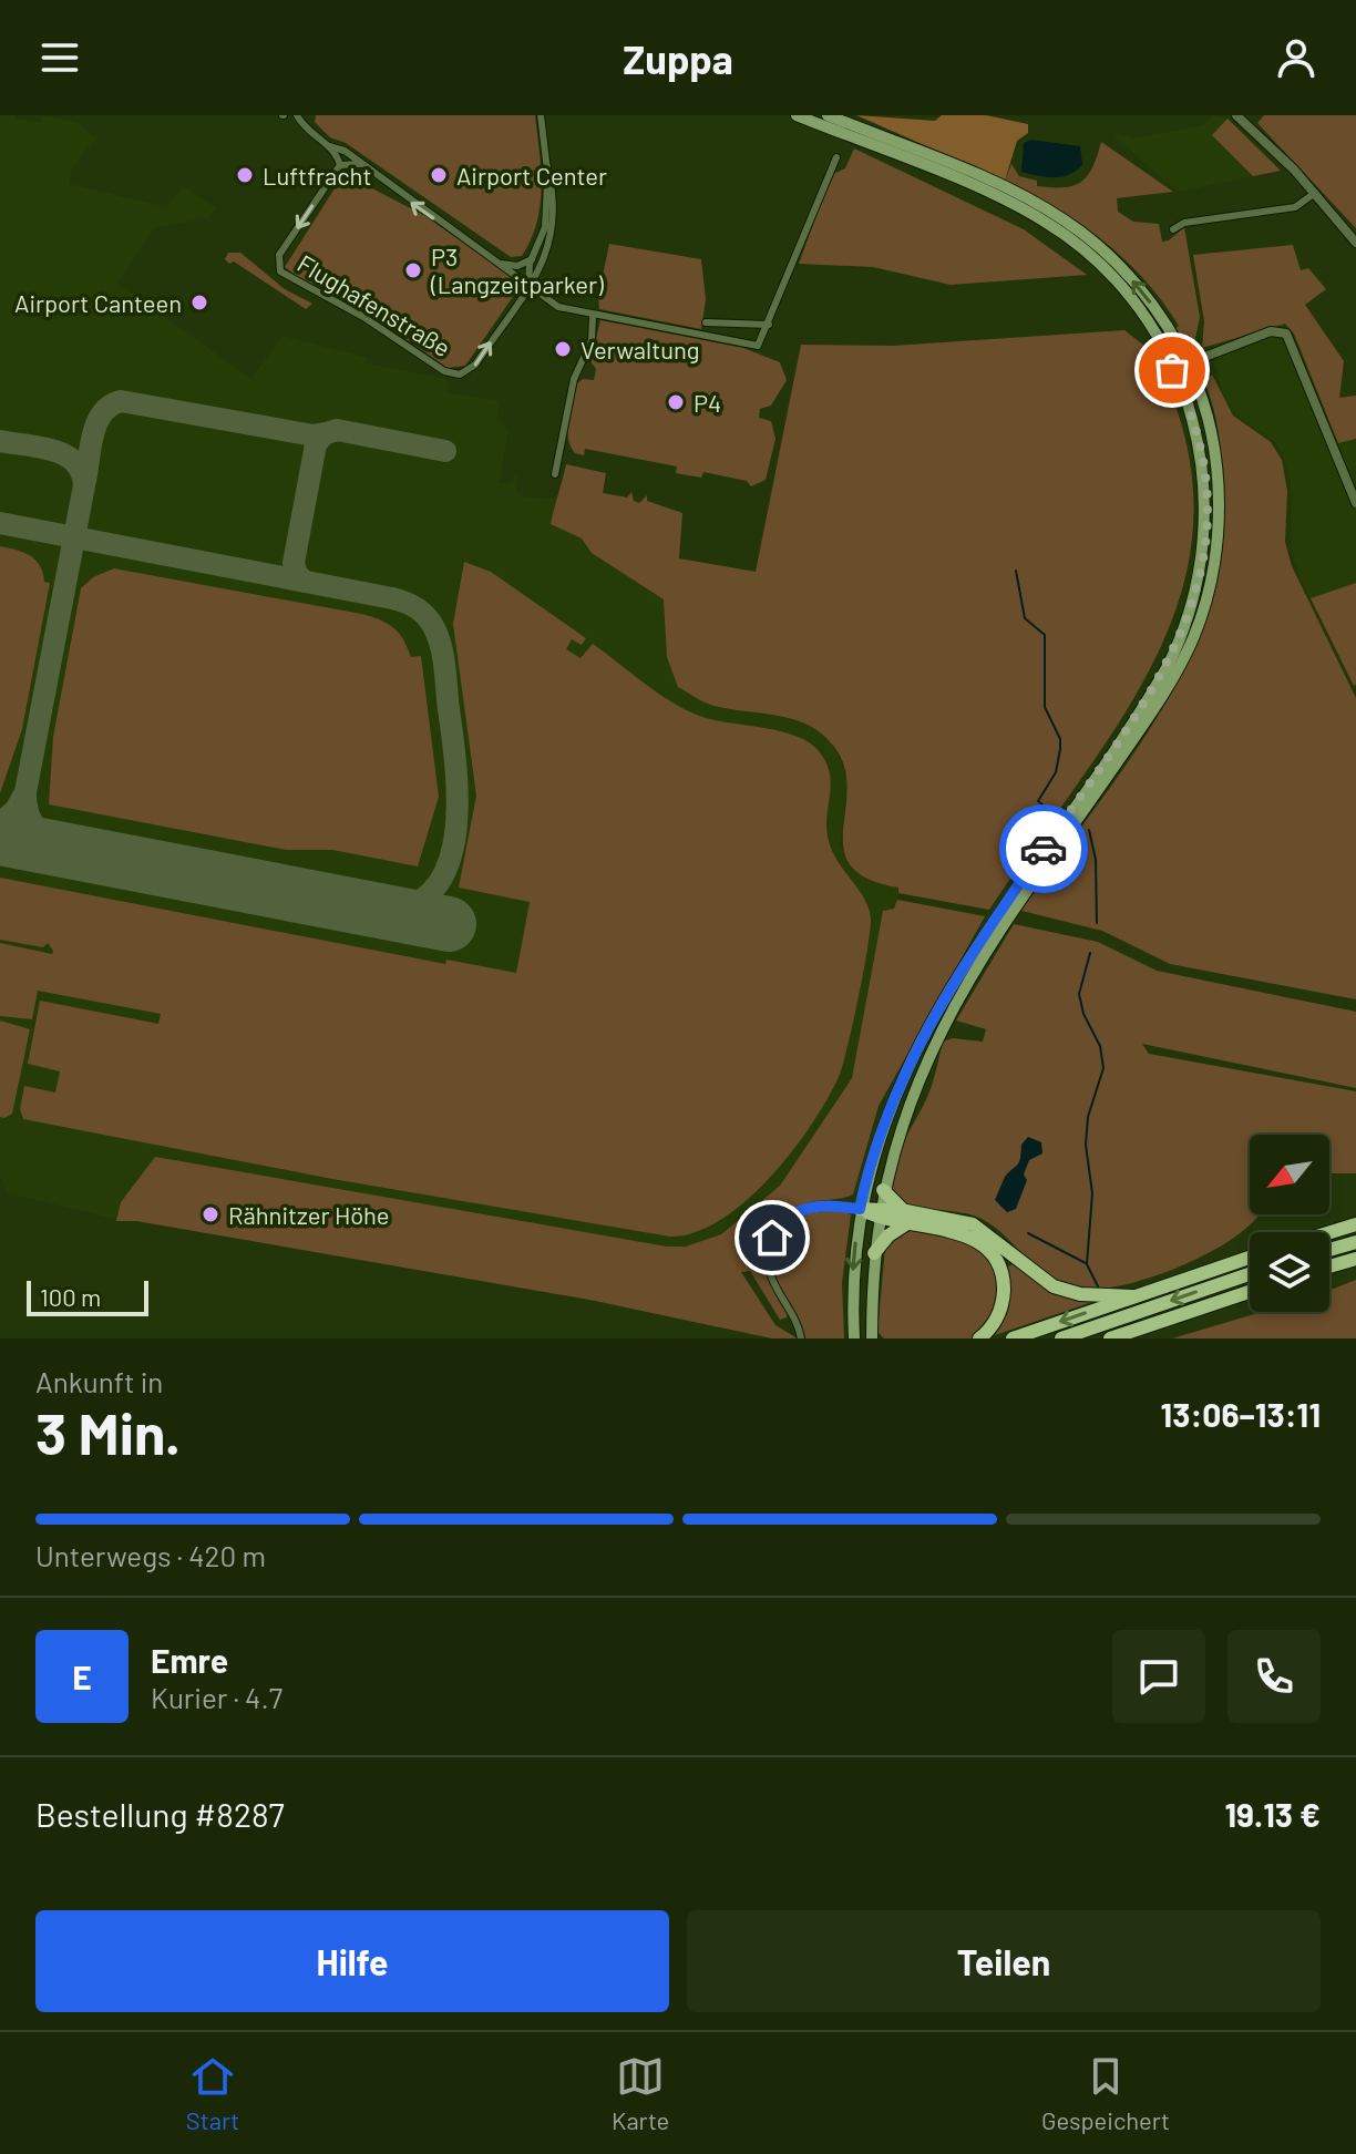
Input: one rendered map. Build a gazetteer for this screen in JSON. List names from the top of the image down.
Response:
{
  "streets": {
    "street": ["Flughafenstraße"]
  },
  "places": [
    "Luftfracht",
    "Airport Center",
    "P3 (Langzeitparker)",
    "Airport Canteen",
    "Verwaltung",
    "P4",
    "Rähnitzer Höhe"
  ],
  "scale_bar": "100 m",
  "north": "bottom left",
  "page": {
    "header": "Zuppa",
    "scale": "100 m",
    "heading": ["3 Min.", "Ankunft in", "13:06–13:11"],
    "panel": [
      "Emre",
      "Kurier · 4.7",
      "Bestellung #8287",
      "19.13 €"
    ],
    "bar": "Unterwegs · 420 m",
    "round": "E",
    "buttons": ["Hilfe", "Teilen"],
    "tabs": ["Start", "Karte", "Gespeichert"]
  }
}
